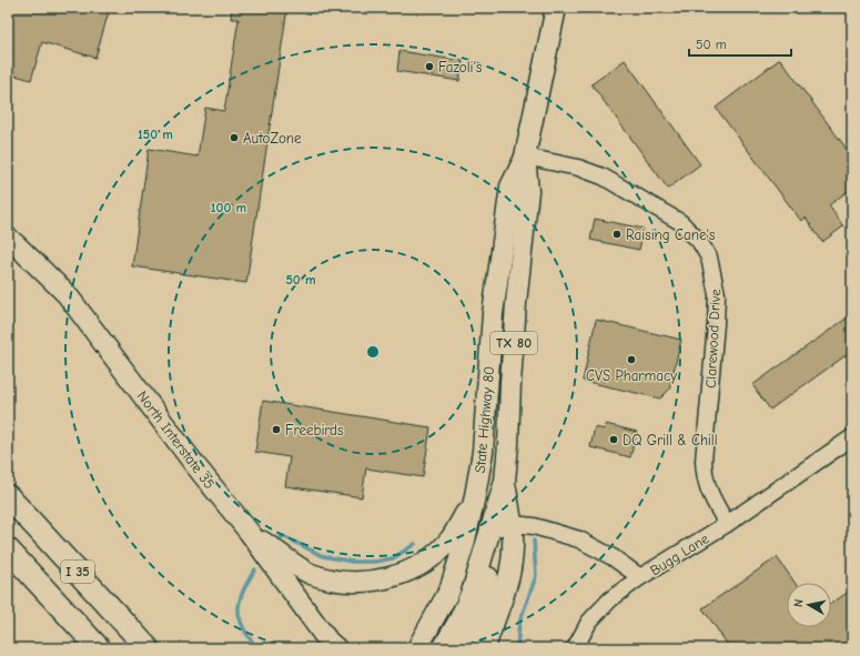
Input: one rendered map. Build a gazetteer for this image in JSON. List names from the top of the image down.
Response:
{
  "streets": {
    "highway": ["I 35"],
    "main road": ["TX 80", "State Highway 80", "North Interstate 35"],
    "street": ["Clarewood Drive", "Bugg Lane"]
  },
  "crossings": [
    ["Clarewood Drive", "State Highway 80"],
    ["Clarewood Drive", "Bugg Lane"],
    ["State Highway 80", "Bugg Lane"]
  ],
  "places": [
    "Fazoli's",
    "AutoZone",
    "Raising Cane's",
    "CVS Pharmacy",
    "Freebirds",
    "DQ Grill & Chill"
  ],
  "scale_bar": "50 m",
  "north": "left",
  "rings": ["150 m", "100 m", "50 m"]
}
